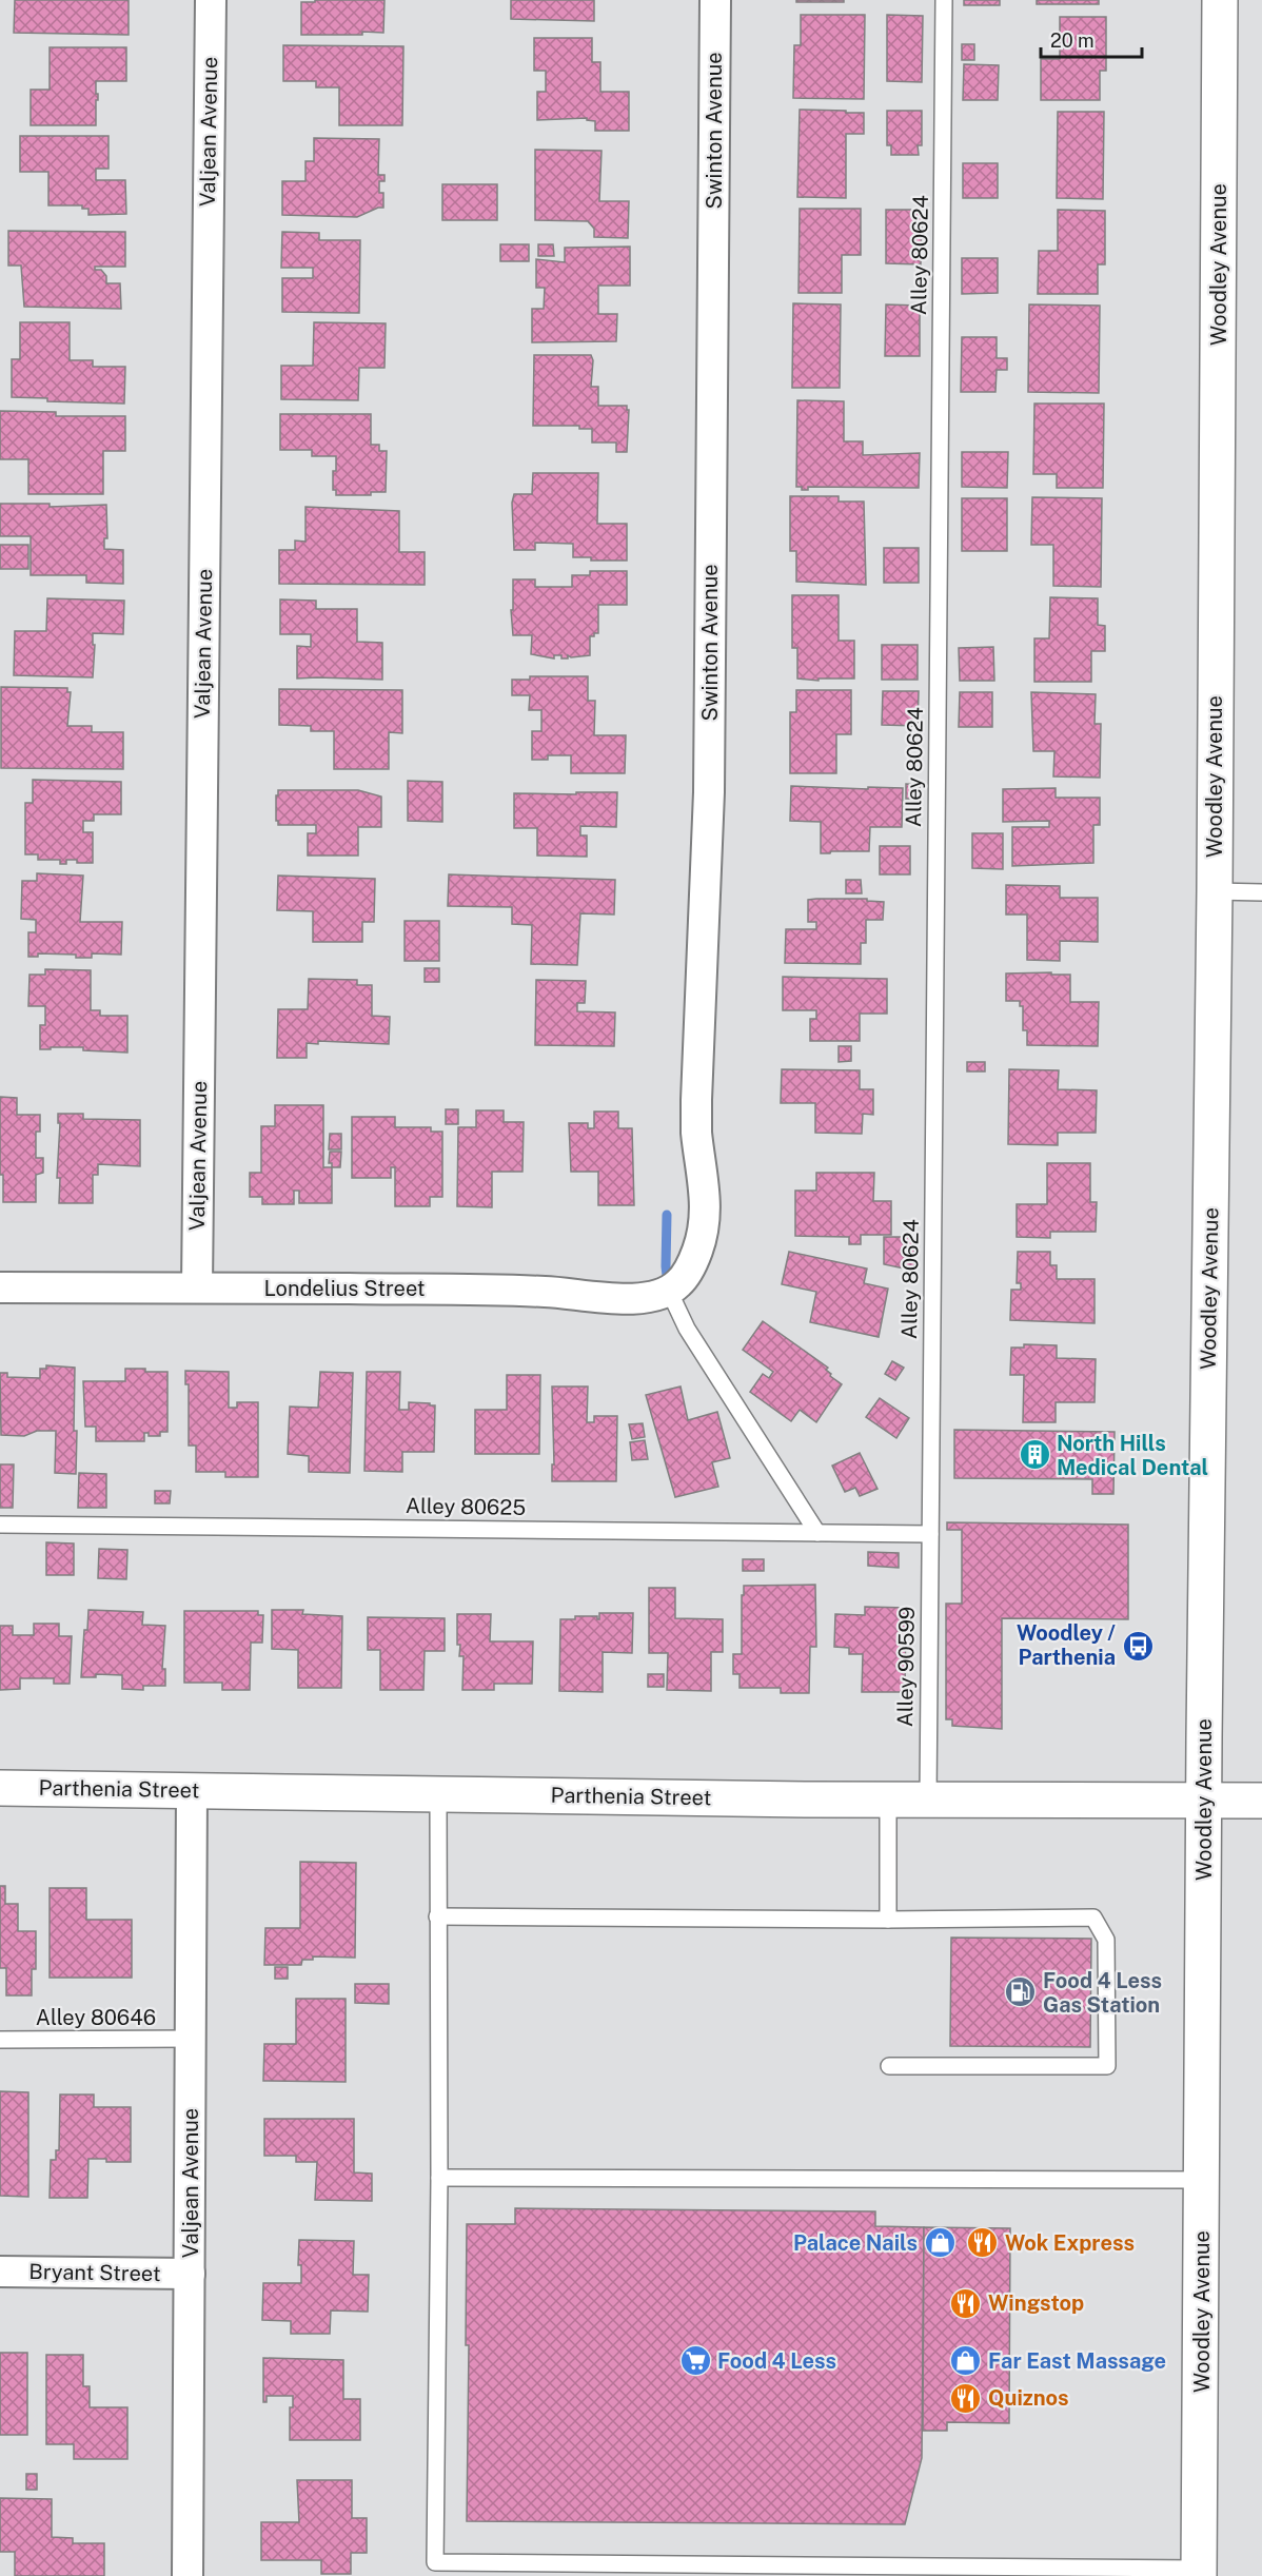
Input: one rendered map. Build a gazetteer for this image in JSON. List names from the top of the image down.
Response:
{
  "streets": {
    "main road": ["Woodley Avenue", "Parthenia Street"],
    "street": [
      "Swinton Avenue",
      "Valjean Avenue",
      "Londelius Street",
      "Bryant Street"
    ],
    "lane": [
      "Alley 80624",
      "Alley 80625",
      "Alley 90599",
      "Alley 80646"
    ]
  },
  "crossings": [
    ["Swinton Avenue", "Londelius Street"],
    ["Valjean Avenue", "Londelius Street"],
    ["Valjean Avenue", "Parthenia Street"],
    ["Valjean Avenue", "Alley 80646"],
    ["Valjean Avenue", "Bryant Street"],
    ["Alley 80624", "Alley 80625"],
    ["Alley 80624", "Alley 90599"],
    ["Woodley Avenue", "Parthenia Street"],
    ["Alley 80625", "Alley 90599"],
    ["Alley 90599", "Parthenia Street"]
  ],
  "places": {
    "building": ["North Hills Medical Dental"],
    "bus stop": ["Woodley / Parthenia"],
    "fuel station": ["Food 4 Less Gas Station"],
    "shop": ["Palace Nails", "Far East Massage"],
    "restaurant": ["Wok Express", "Wingstop", "Quiznos"],
    "supermarket": ["Food 4 Less"]
  },
  "scale_bar": "20 m"
}
